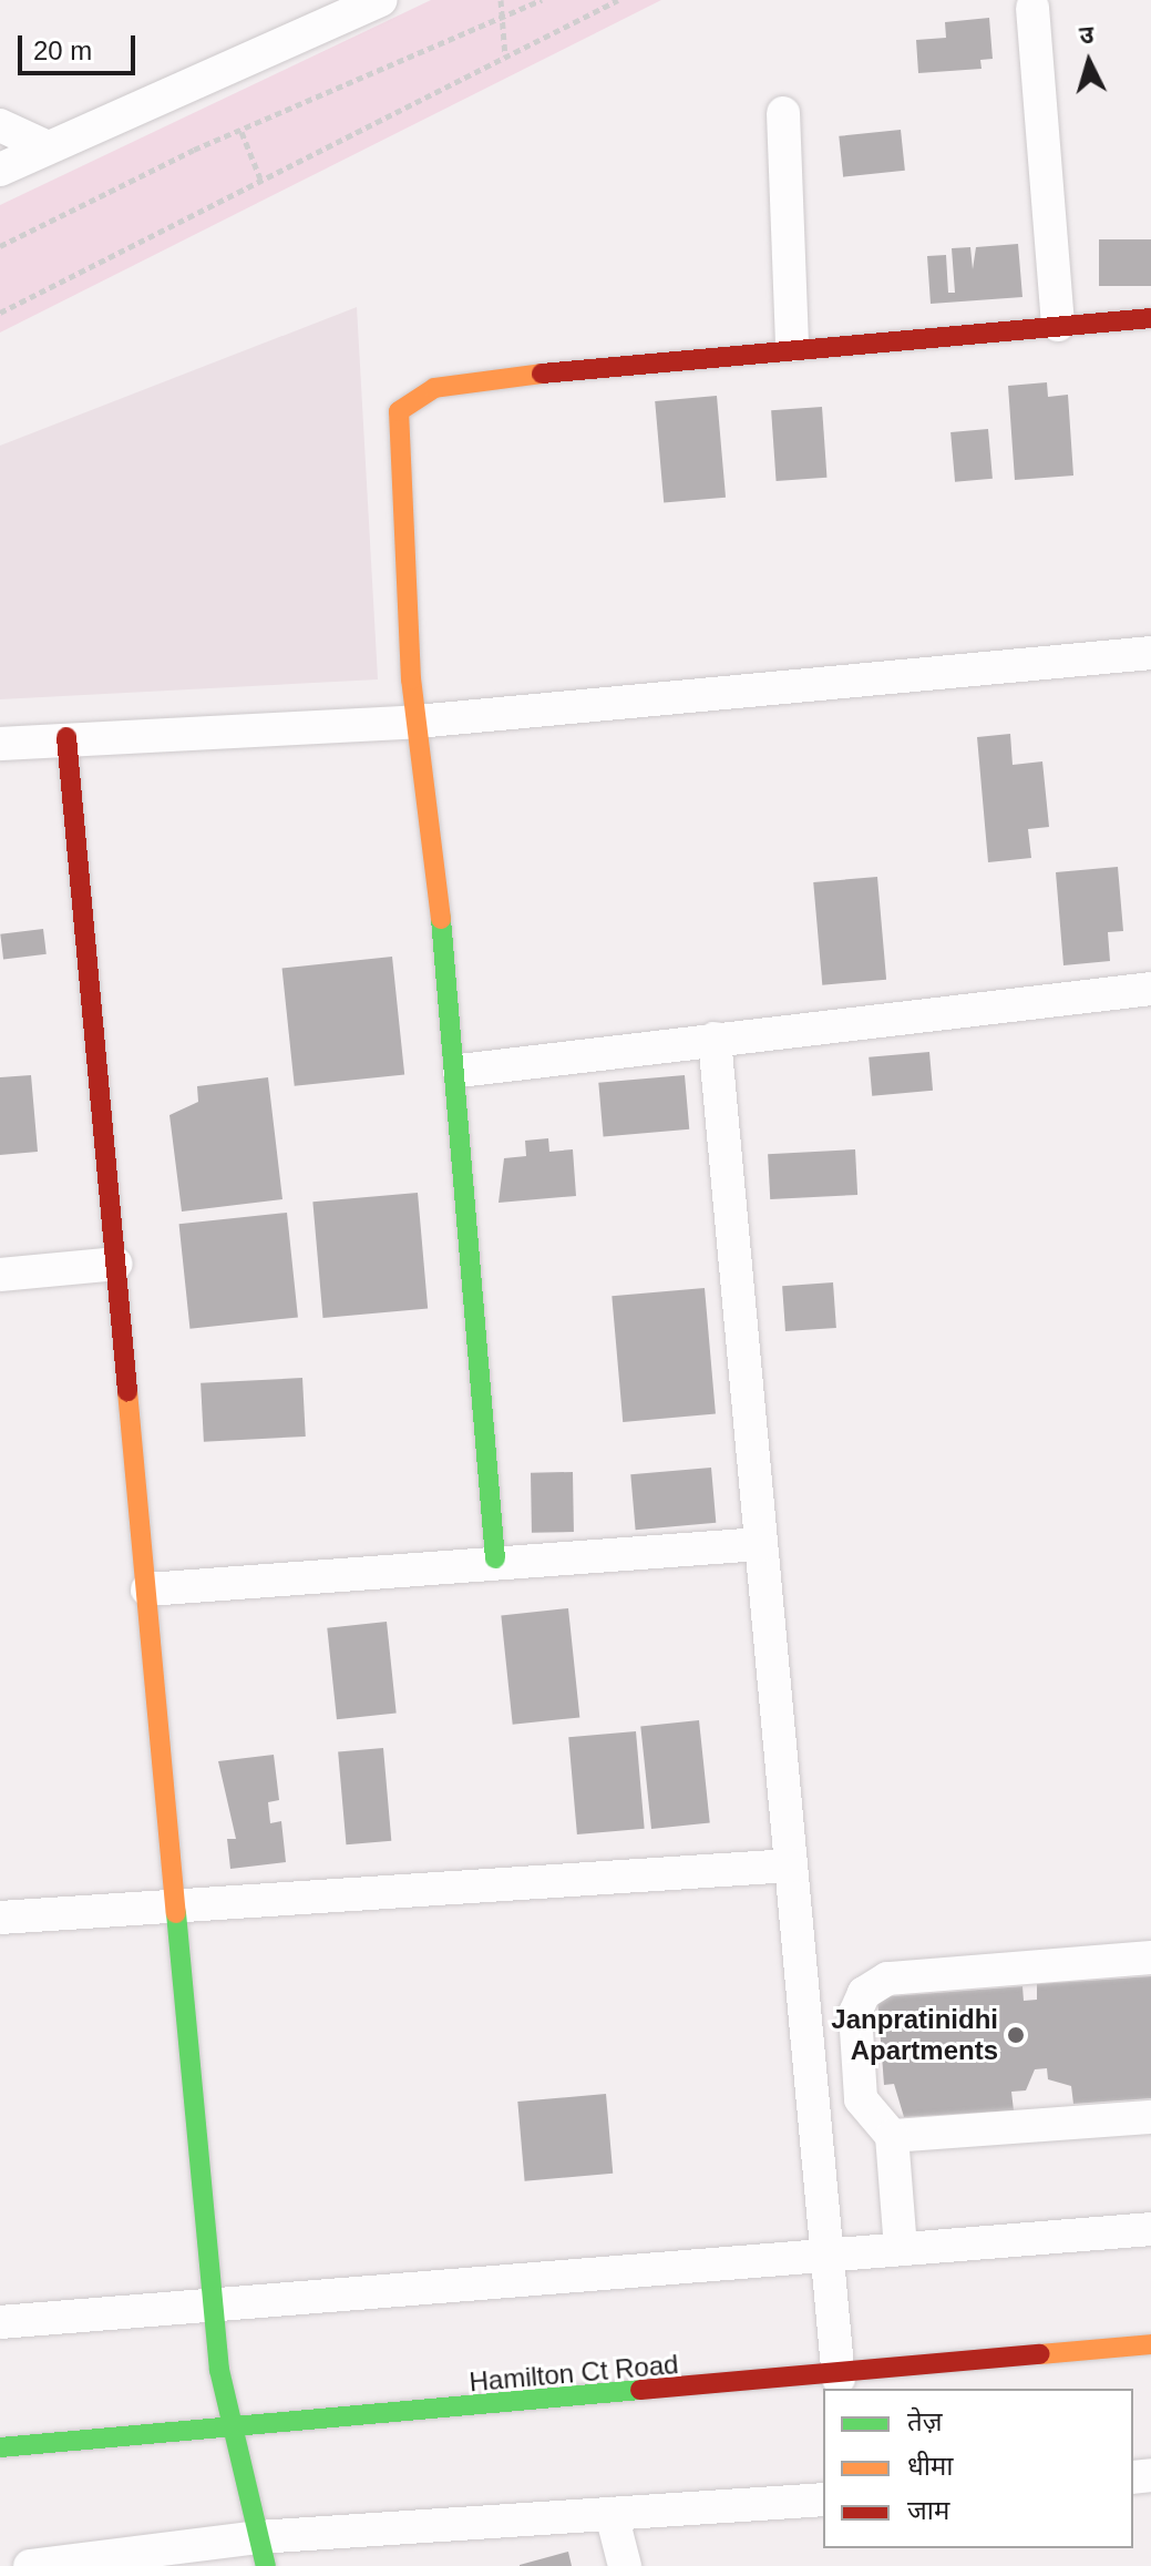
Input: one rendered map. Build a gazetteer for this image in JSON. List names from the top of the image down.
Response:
{
  "streets": {
    "street": ["Hamilton Ct Road"]
  },
  "places": ["Janpratinidhi Apartments"],
  "legend": ["तेज़", "धीमा", "जाम"],
  "scale_bar": "20 m",
  "north": "top"
}
